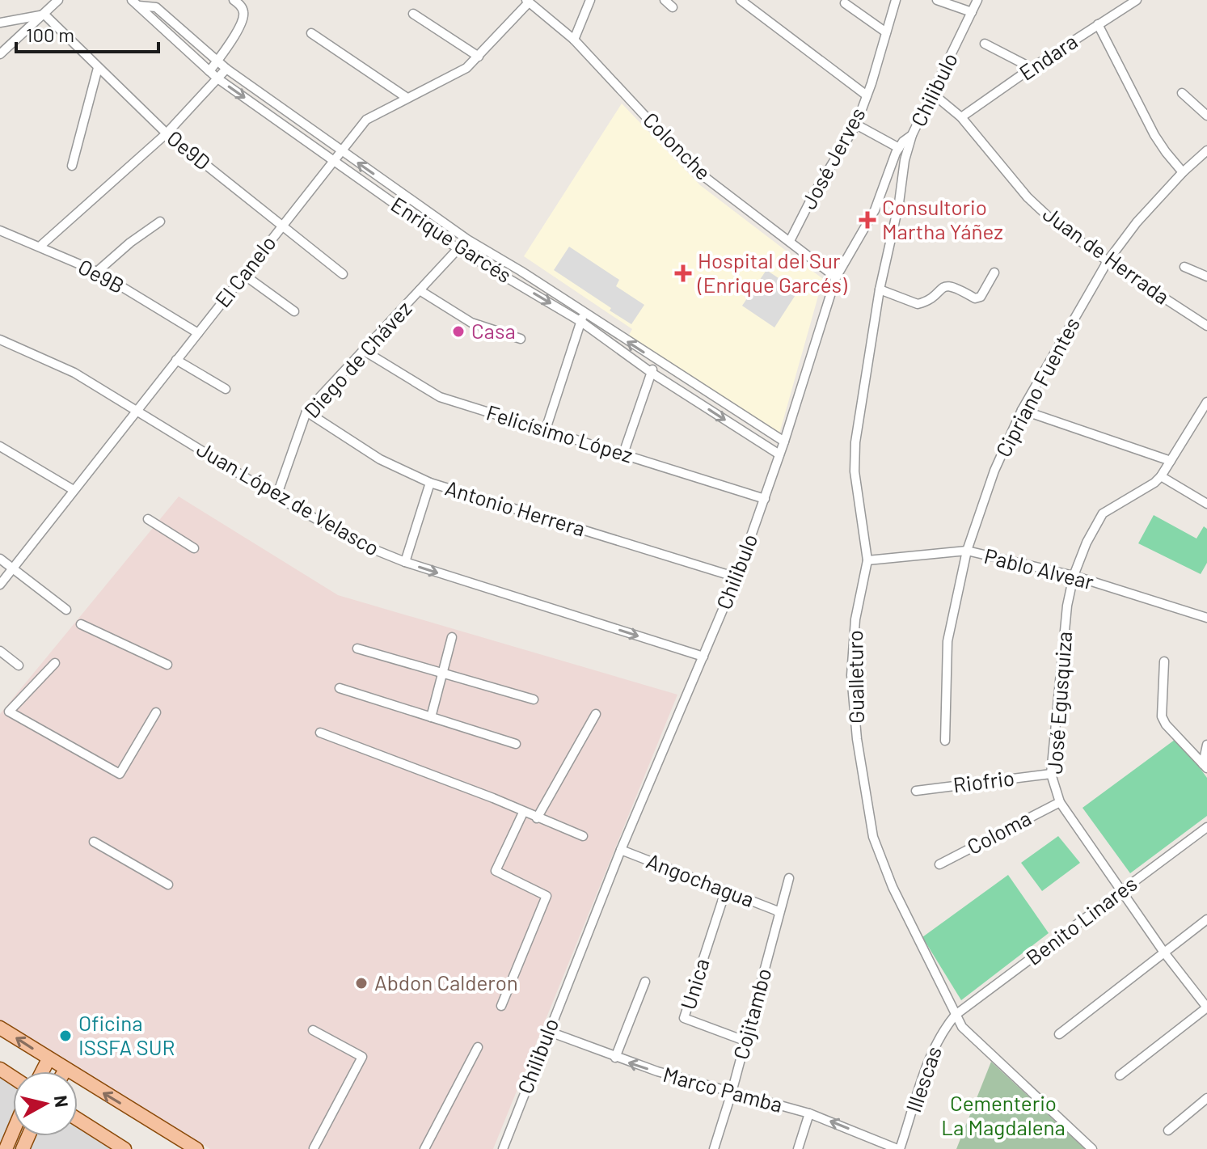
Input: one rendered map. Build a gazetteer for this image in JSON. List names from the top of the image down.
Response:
{
  "streets": {
    "street": [
      "Endara",
      "Chilibulo",
      "Colonche",
      "Oe9D",
      "José Jerves",
      "Enrique Garcés",
      "Juan de Herrada",
      "El Canelo",
      "Oe9B",
      "Diego de Chávez",
      "Cipriano Fuentes",
      "Felicísimo López",
      "Juan López de Velasco",
      "Antonio Herrera",
      "Pablo Alvear",
      "Gualleturo",
      "José Egusquiza",
      "Riofrio",
      "Coloma",
      "Angochagua",
      "Benito Linares",
      "Unica",
      "Cojitambo",
      "Illescas",
      "Marco Pamba"
    ]
  },
  "crossings": [
    ["Endara", "Juan de Herrada"],
    ["Chilibulo", "Colonche"],
    ["Chilibulo", "Enrique Garcés"],
    ["Chilibulo", "Juan de Herrada"],
    ["Chilibulo", "Felicísimo López"],
    ["Chilibulo", "Juan López de Velasco"],
    ["Chilibulo", "Antonio Herrera"],
    ["Chilibulo", "Gualleturo"],
    ["Chilibulo", "Angochagua"],
    ["Chilibulo", "Marco Pamba"],
    ["Colonche", "José Jerves"],
    ["Colonche", "El Canelo"],
    ["Oe9D", "El Canelo"],
    ["Enrique Garcés", "El Canelo"],
    ["Enrique Garcés", "Diego de Chávez"],
    ["Juan de Herrada", "Cipriano Fuentes"],
    ["El Canelo", "Oe9B"],
    ["El Canelo", "Juan López de Velasco"],
    ["Diego de Chávez", "Felicísimo López"],
    ["Diego de Chávez", "Juan López de Velasco"],
    ["Diego de Chávez", "Antonio Herrera"],
    ["Cipriano Fuentes", "Pablo Alvear"],
    ["Pablo Alvear", "Gualleturo"],
    ["Pablo Alvear", "José Egusquiza"],
    ["Gualleturo", "Benito Linares"],
    ["Gualleturo", "Illescas"],
    ["José Egusquiza", "Riofrio"],
    ["José Egusquiza", "Coloma"],
    ["José Egusquiza", "Benito Linares"],
    ["Angochagua", "Unica"],
    ["Angochagua", "Cojitambo"],
    ["Benito Linares", "Illescas"],
    ["Unica", "Cojitambo"],
    ["Cojitambo", "Marco Pamba"],
    ["Illescas", "Marco Pamba"]
  ],
  "one_way": ["Juan López de Velasco", "Marco Pamba"],
  "parks": ["Cementerio La Magdalena"],
  "places": {
    "health": ["Consultorio Martha Yáñez", "Hospital del Sur (Enrique Garcés)"],
    "other": ["Casa", "Abdon Calderon", "Oficina ISSFA SUR"]
  },
  "scale_bar": "100 m",
  "north": "right"
}
